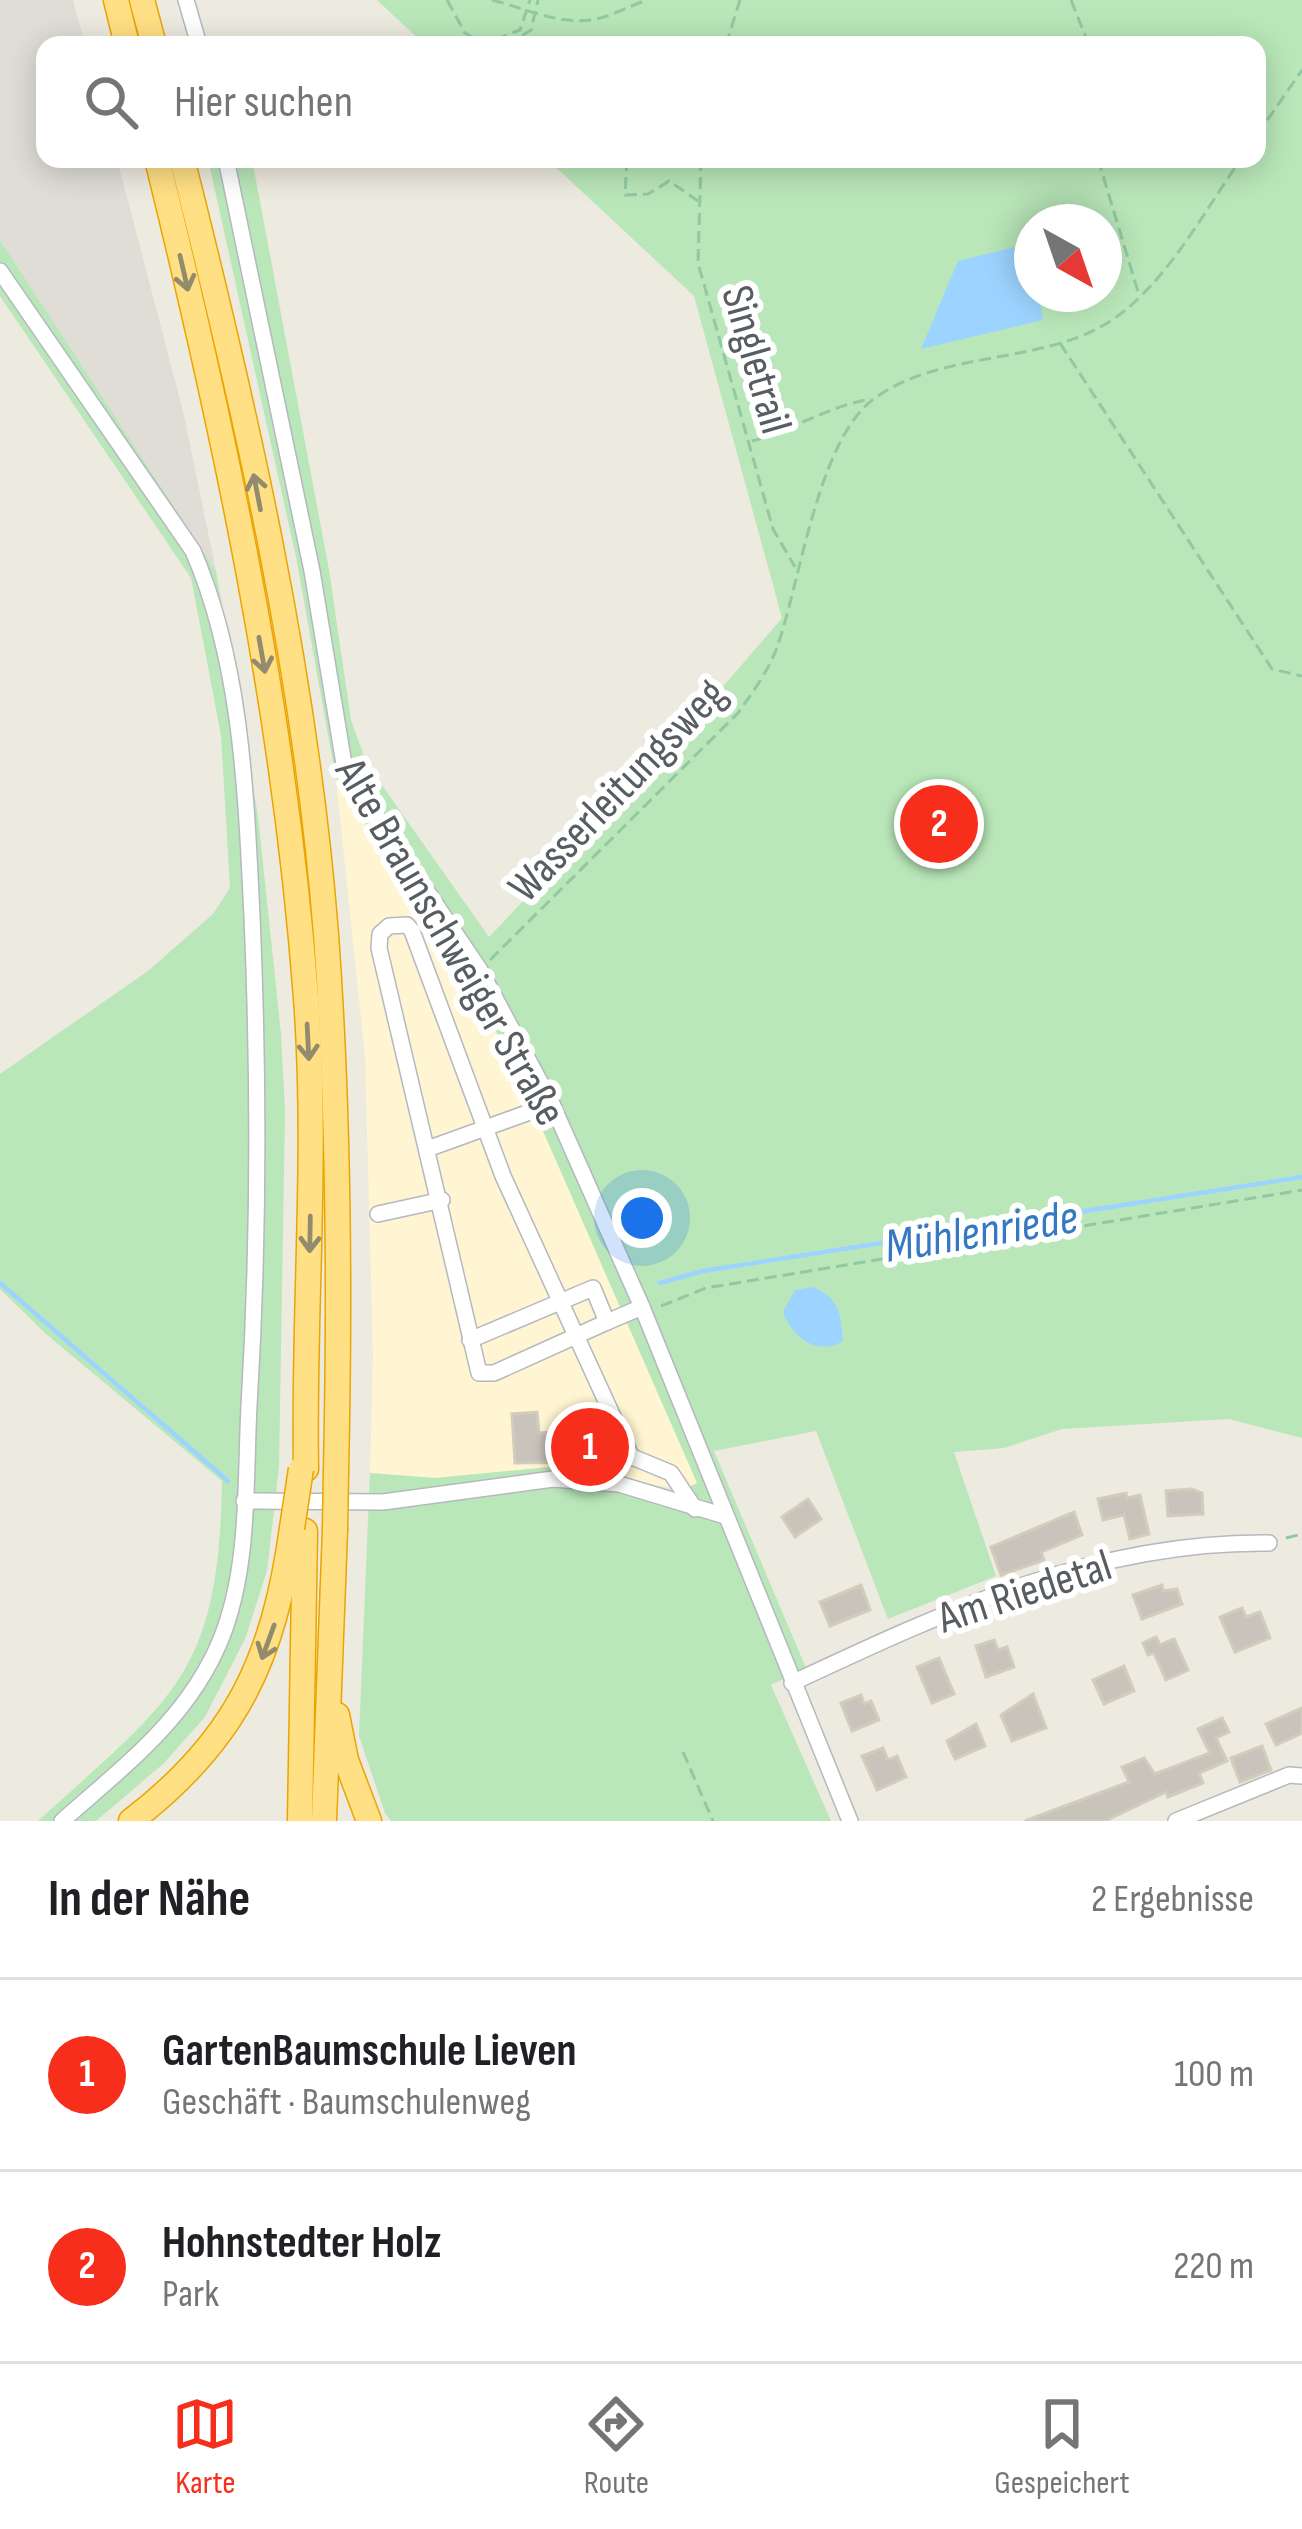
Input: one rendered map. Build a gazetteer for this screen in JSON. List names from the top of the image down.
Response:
{
  "streets": {
    "street": ["Alte Braunschweiger Straße", "Am Riedetal"],
    "path": ["Singletrail", "Wasserleitungsweg"]
  },
  "crossings": [
    ["Singletrail", "Wasserleitungsweg"],
    ["Wasserleitungsweg", "Alte Braunschweiger Straße"],
    ["Alte Braunschweiger Straße", "Am Riedetal"]
  ],
  "water": ["Mühlenriede"],
  "north": "bottom right",
  "page": {
    "search": "Hier suchen",
    "pins": ["2", "1"],
    "heading": ["In der Nähe", "2 Ergebnisse"],
    "list": [
      {
        "mark": "1",
        "name": "GartenBaumschule Lieven",
        "note": "Geschäft · Baumschulenweg",
        "value": "100 m"
      },
      {
        "mark": "2",
        "name": "Hohnstedter Holz",
        "note": "Park",
        "value": "220 m"
      }
    ],
    "nav": ["Karte", "Route", "Gespeichert"]
  }
}
